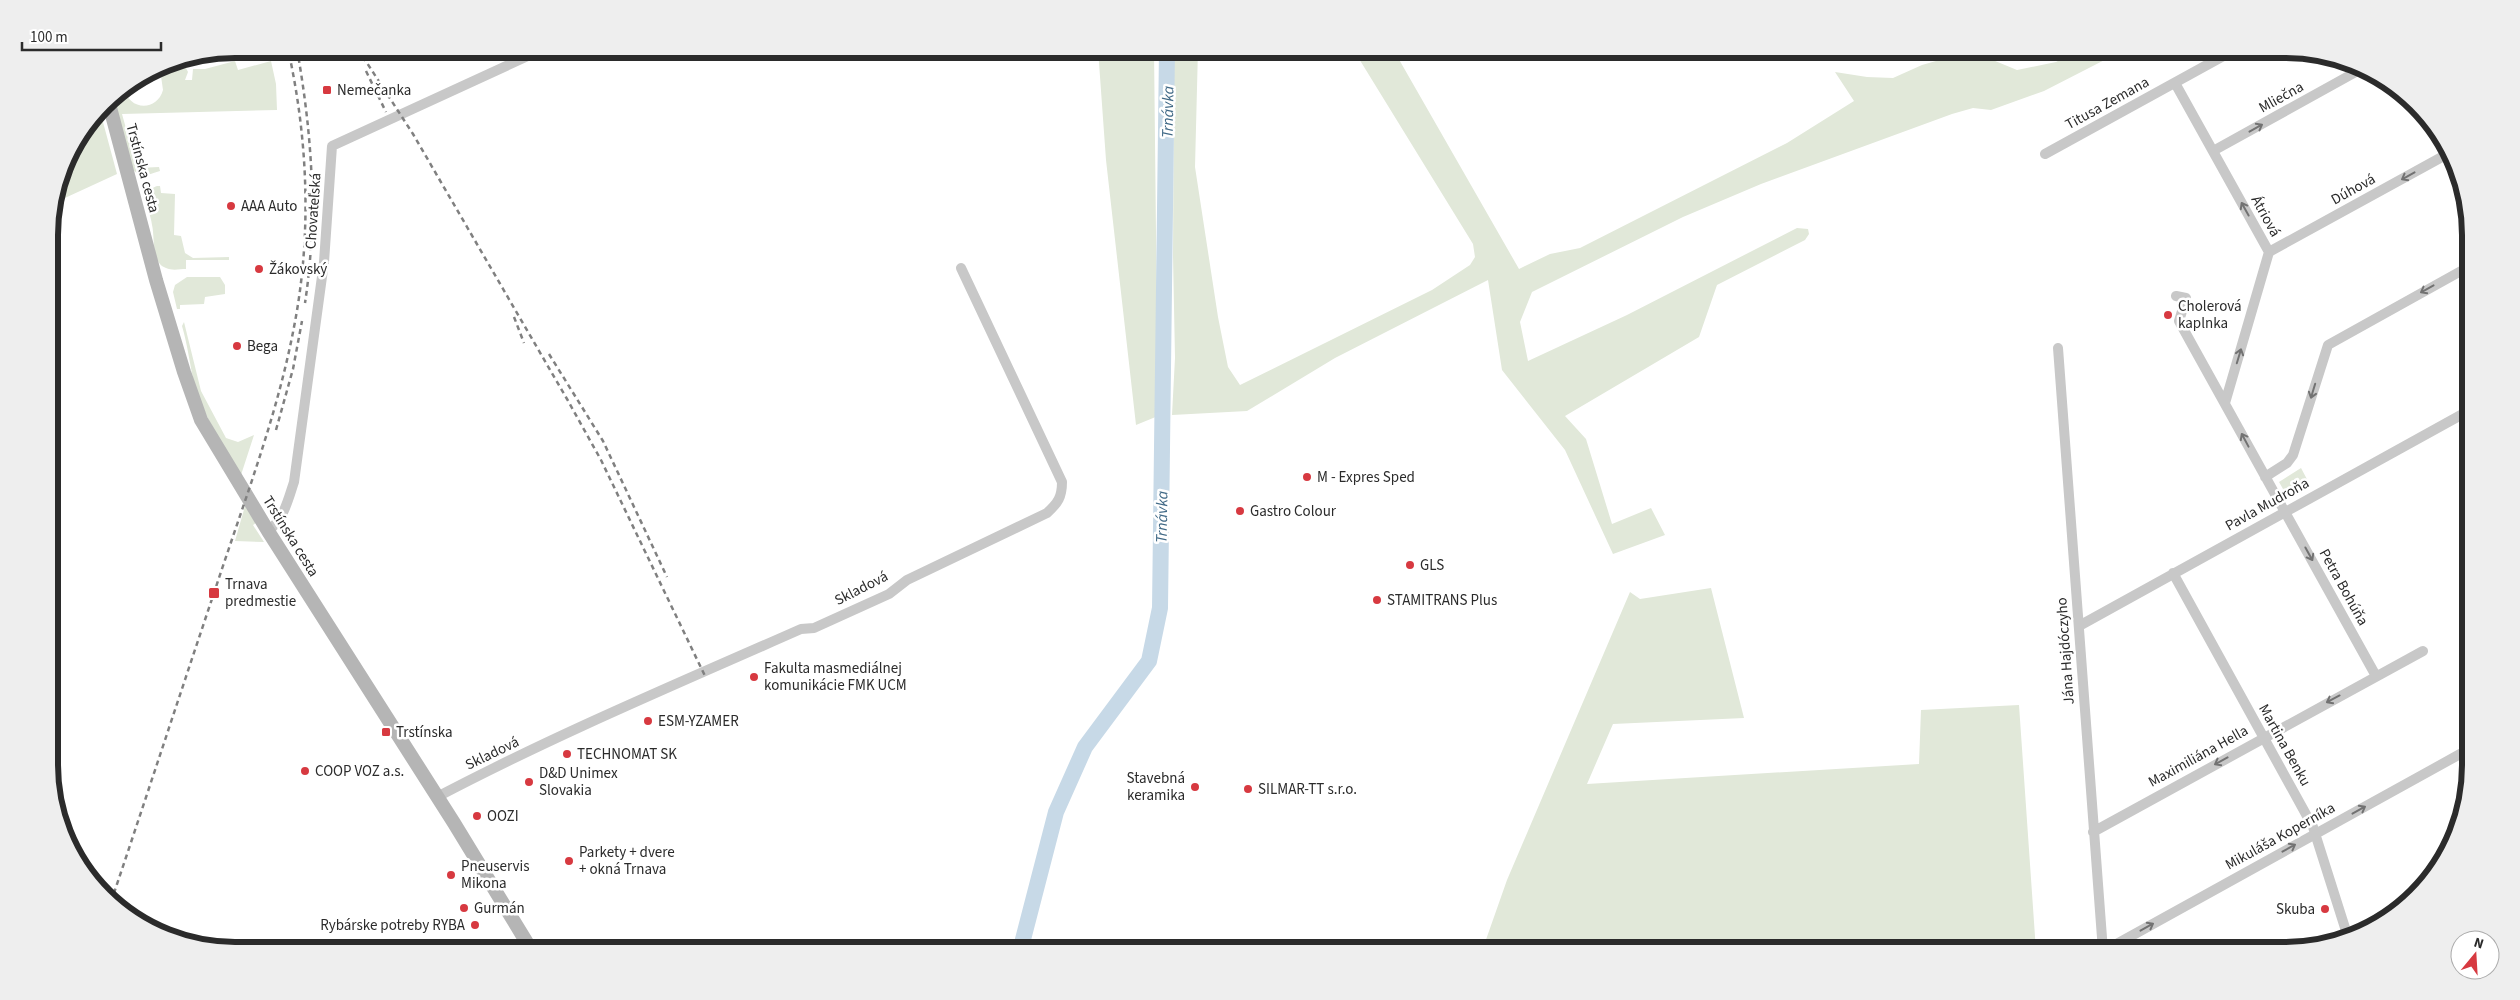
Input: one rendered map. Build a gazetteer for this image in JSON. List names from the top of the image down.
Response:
{
  "streets": {
    "main road": ["Trstínska cesta"],
    "street": [
      "Mliečna",
      "Titusa Zemana",
      "Dúhová",
      "Chovateľská",
      "Átriová",
      "Pavla Mudroňa",
      "Petra Bohúňa",
      "Skladová",
      "Jána Hajdóczyho",
      "Martina Benku",
      "Maximiliána Hella",
      "Mikuláša Koperníka"
    ]
  },
  "crossings": [
    ["Mliečna", "Átriová"],
    ["Titusa Zemana", "Átriová"],
    ["Trstínska cesta", "Chovateľská"],
    ["Trstínska cesta", "Skladová"],
    ["Dúhová", "Átriová"],
    ["Pavla Mudroňa", "Petra Bohúňa"],
    ["Pavla Mudroňa", "Jána Hajdóczyho"],
    ["Pavla Mudroňa", "Martina Benku"],
    ["Petra Bohúňa", "Maximiliána Hella"],
    ["Jána Hajdóczyho", "Maximiliána Hella"],
    ["Martina Benku", "Maximiliána Hella"],
    ["Martina Benku", "Mikuláša Koperníka"]
  ],
  "one_way": [
    "Mliečna",
    "Dúhová",
    "Átriová",
    "Petra Bohúňa",
    "Maximiliána Hella",
    "Mikuláša Koperníka"
  ],
  "water": ["Trnávka"],
  "places": {
    "transit": ["Nemečanka", "Trnava predmestie", "Trstínska"],
    "other": [
      "AAA Auto",
      "Žákovský",
      "Cholerová kaplnka",
      "Bega",
      "M - Expres Sped",
      "Gastro Colour",
      "GLS",
      "STAMITRANS Plus",
      "Fakulta masmediálnej komunikácie FMK UCM",
      "ESM-YZAMER",
      "TECHNOMAT SK",
      "COOP VOZ a.s.",
      "D&D Unimex Slovakia",
      "Stavebná keramika",
      "SILMAR-TT s.r.o.",
      "OOZI",
      "Parkety + dvere + okná Trnava",
      "Pneuservis Mikona",
      "Gurmán",
      "Skuba",
      "Rybárske potreby RYBA"
    ]
  },
  "scale_bar": "100 m",
  "north": "top"
}
